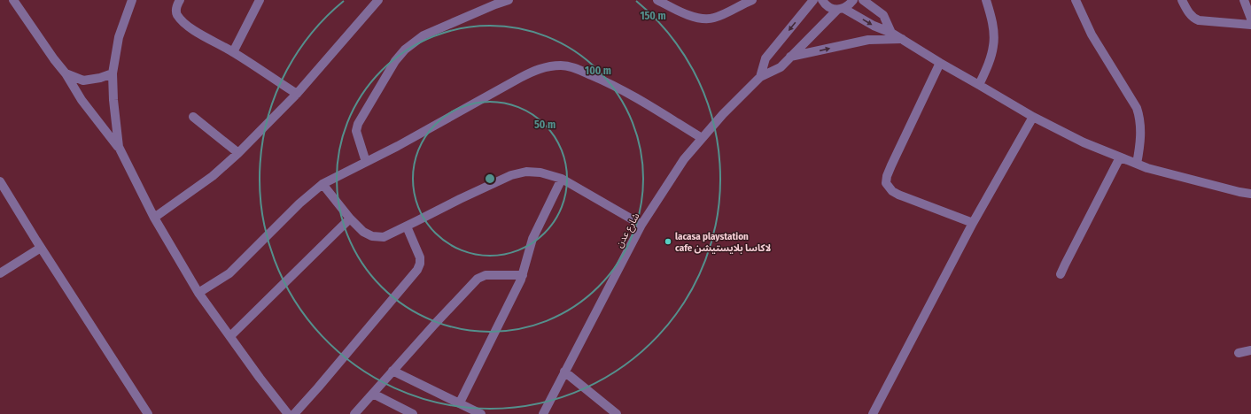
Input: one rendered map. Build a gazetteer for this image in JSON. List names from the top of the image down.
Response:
{
  "streets": {
    "street": ["شارع عدن"]
  },
  "places": ["lacasa playstation cafe لاكاسا بلايستيشن"],
  "rings": ["150 m", "100 m", "50 m"]
}
